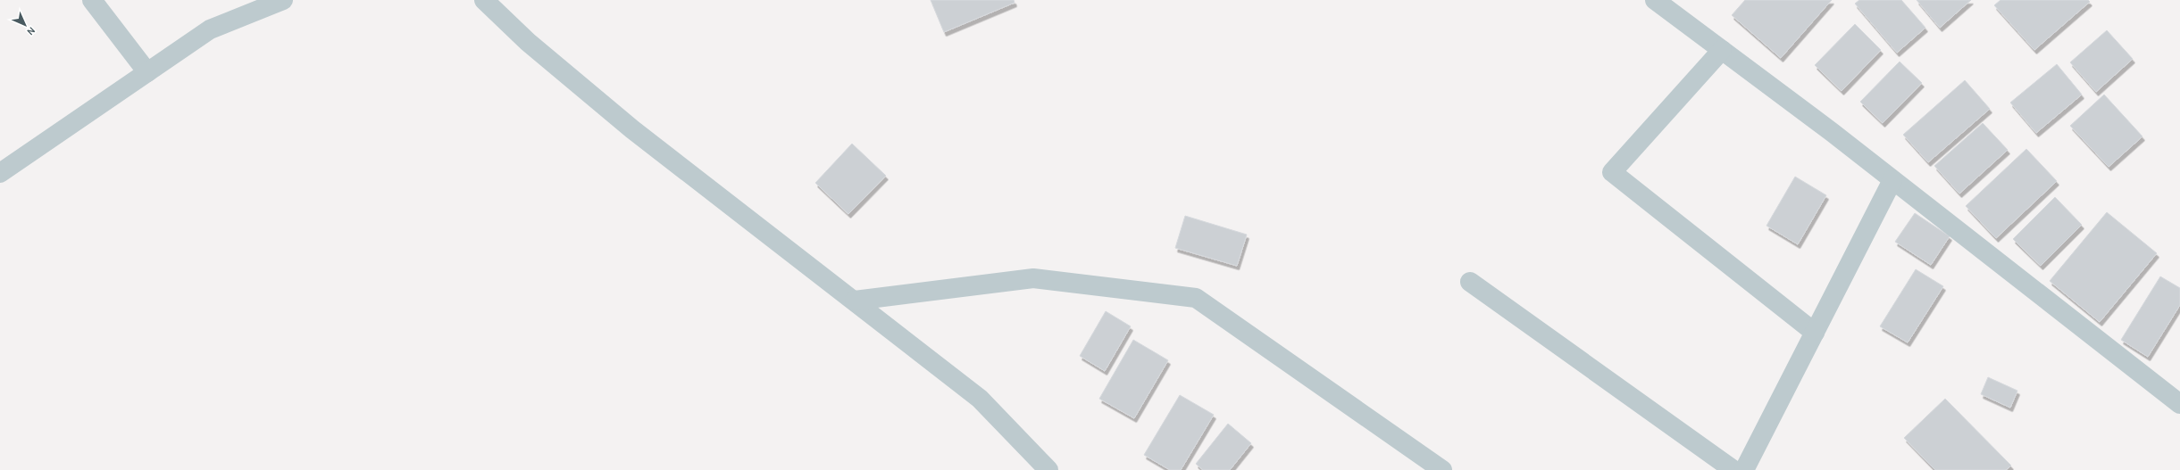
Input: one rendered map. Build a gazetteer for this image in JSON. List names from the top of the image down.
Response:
{
  "north": "bottom right"
}
